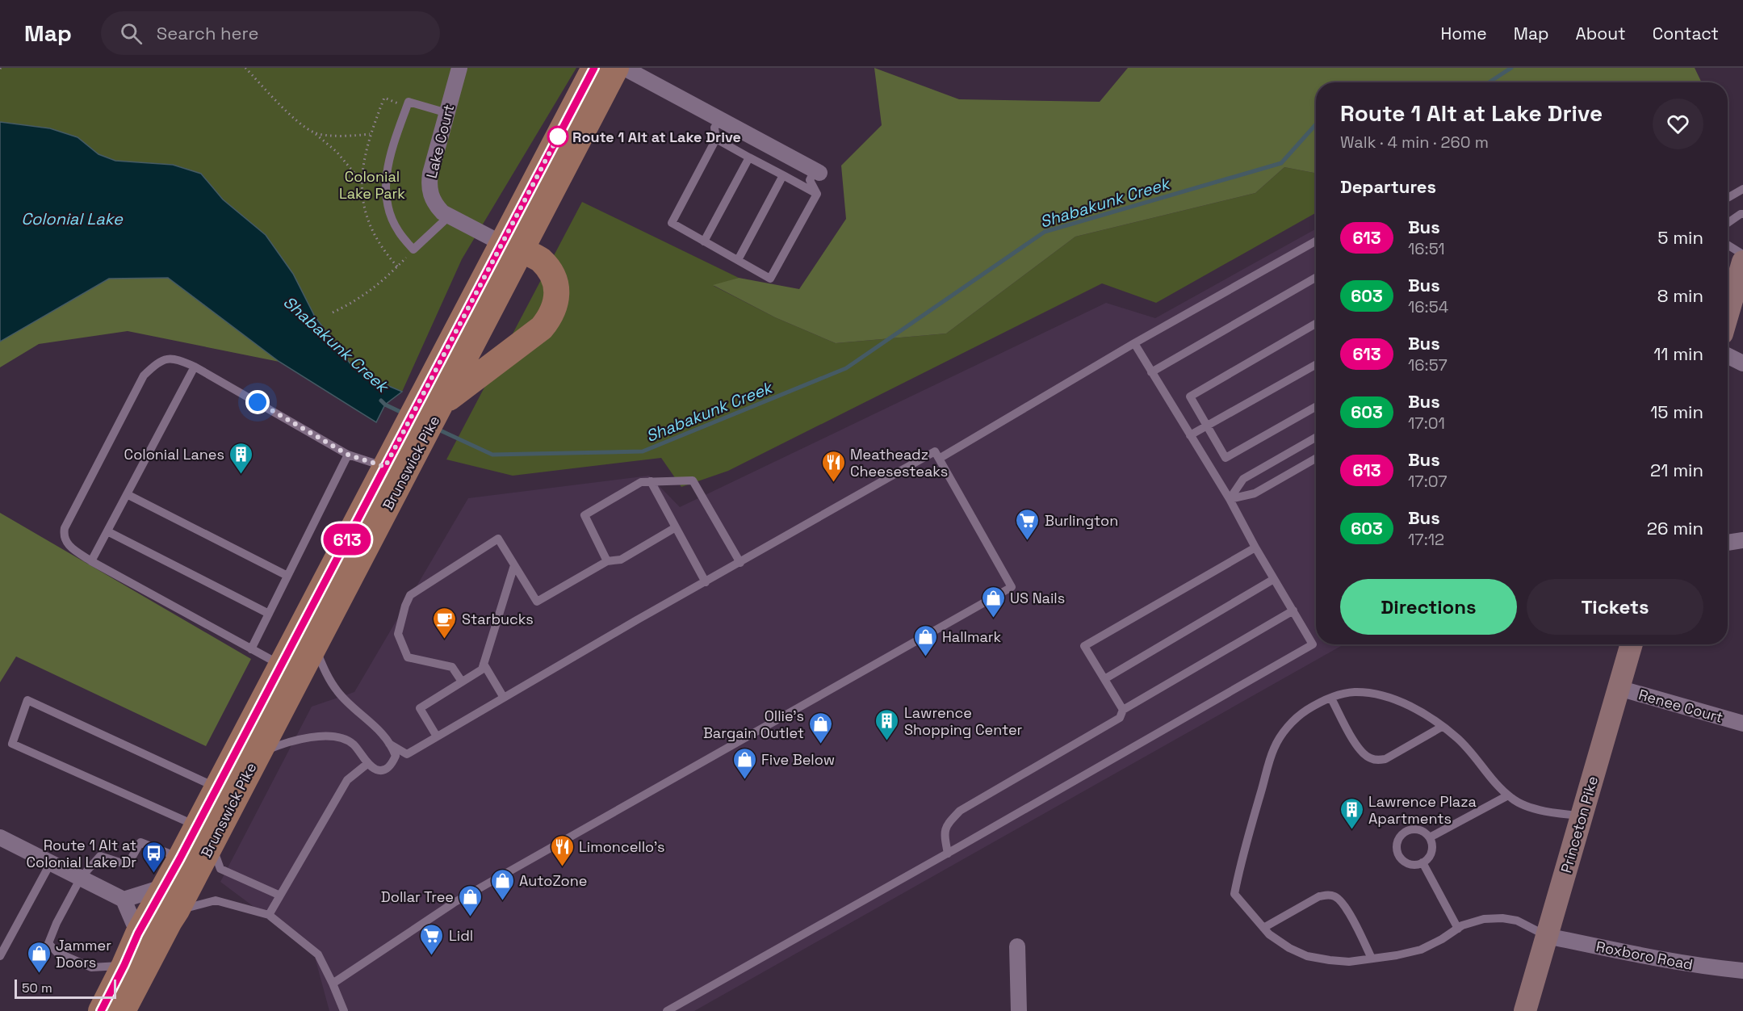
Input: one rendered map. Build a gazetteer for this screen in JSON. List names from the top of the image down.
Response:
{
  "streets": {
    "main road": ["Brunswick Pike", "Princeton Pike"],
    "street": ["Lake Court", "Renee Court", "Roxboro Road"]
  },
  "crossings": [
    ["Lake Court", "Brunswick Pike"],
    ["Renee Court", "Princeton Pike"],
    ["Princeton Pike", "Roxboro Road"]
  ],
  "water": ["Shabakunk Creek", "Colonial Lake"],
  "parks": ["Colonial Lake Park"],
  "places": {
    "other": ["Route 1 Alt at Lake Drive"],
    "building": ["Colonial Lanes", "Lawrence Shopping Center", "Lawrence Plaza Apartments"],
    "restaurant": ["Meatheadz Cheesesteaks", "Limoncello's"],
    "supermarket": ["Burlington", "Lidl"],
    "shop": [
      "US Nails",
      "Hallmark",
      "Ollie's Bargain Outlet",
      "Five Below",
      "AutoZone",
      "Dollar Tree",
      "Jammer Doors"
    ],
    "cafe": ["Starbucks"],
    "bus stop": ["Route 1 Alt at Colonial Lake Dr"]
  },
  "lines": ["bus line 613"],
  "scale_bar": "50 m",
  "page": {
    "header": "Map",
    "search": "Search here",
    "nav": [
      "Home",
      "Map",
      "About",
      "Contact"
    ],
    "on_map": "613",
    "heading": [
      ["Route 1 Alt at Lake Drive", "Walk · 4 min · 260 m"],
      "Departures"
    ],
    "list": [
      {
        "mark": "613",
        "name": "Bus",
        "note": "16:51",
        "value": "5 min"
      },
      {
        "mark": "603",
        "name": "Bus",
        "note": "16:54",
        "value": "8 min"
      },
      {
        "mark": "613",
        "name": "Bus",
        "note": "16:57",
        "value": "11 min"
      },
      {
        "mark": "603",
        "name": "Bus",
        "note": "17:01",
        "value": "15 min"
      },
      {
        "mark": "613",
        "name": "Bus",
        "note": "17:07",
        "value": "21 min"
      },
      {
        "mark": "603",
        "name": "Bus",
        "note": "17:12",
        "value": "26 min"
      }
    ],
    "buttons": ["Directions", "Tickets"],
    "scale": "50 m"
  }
}
